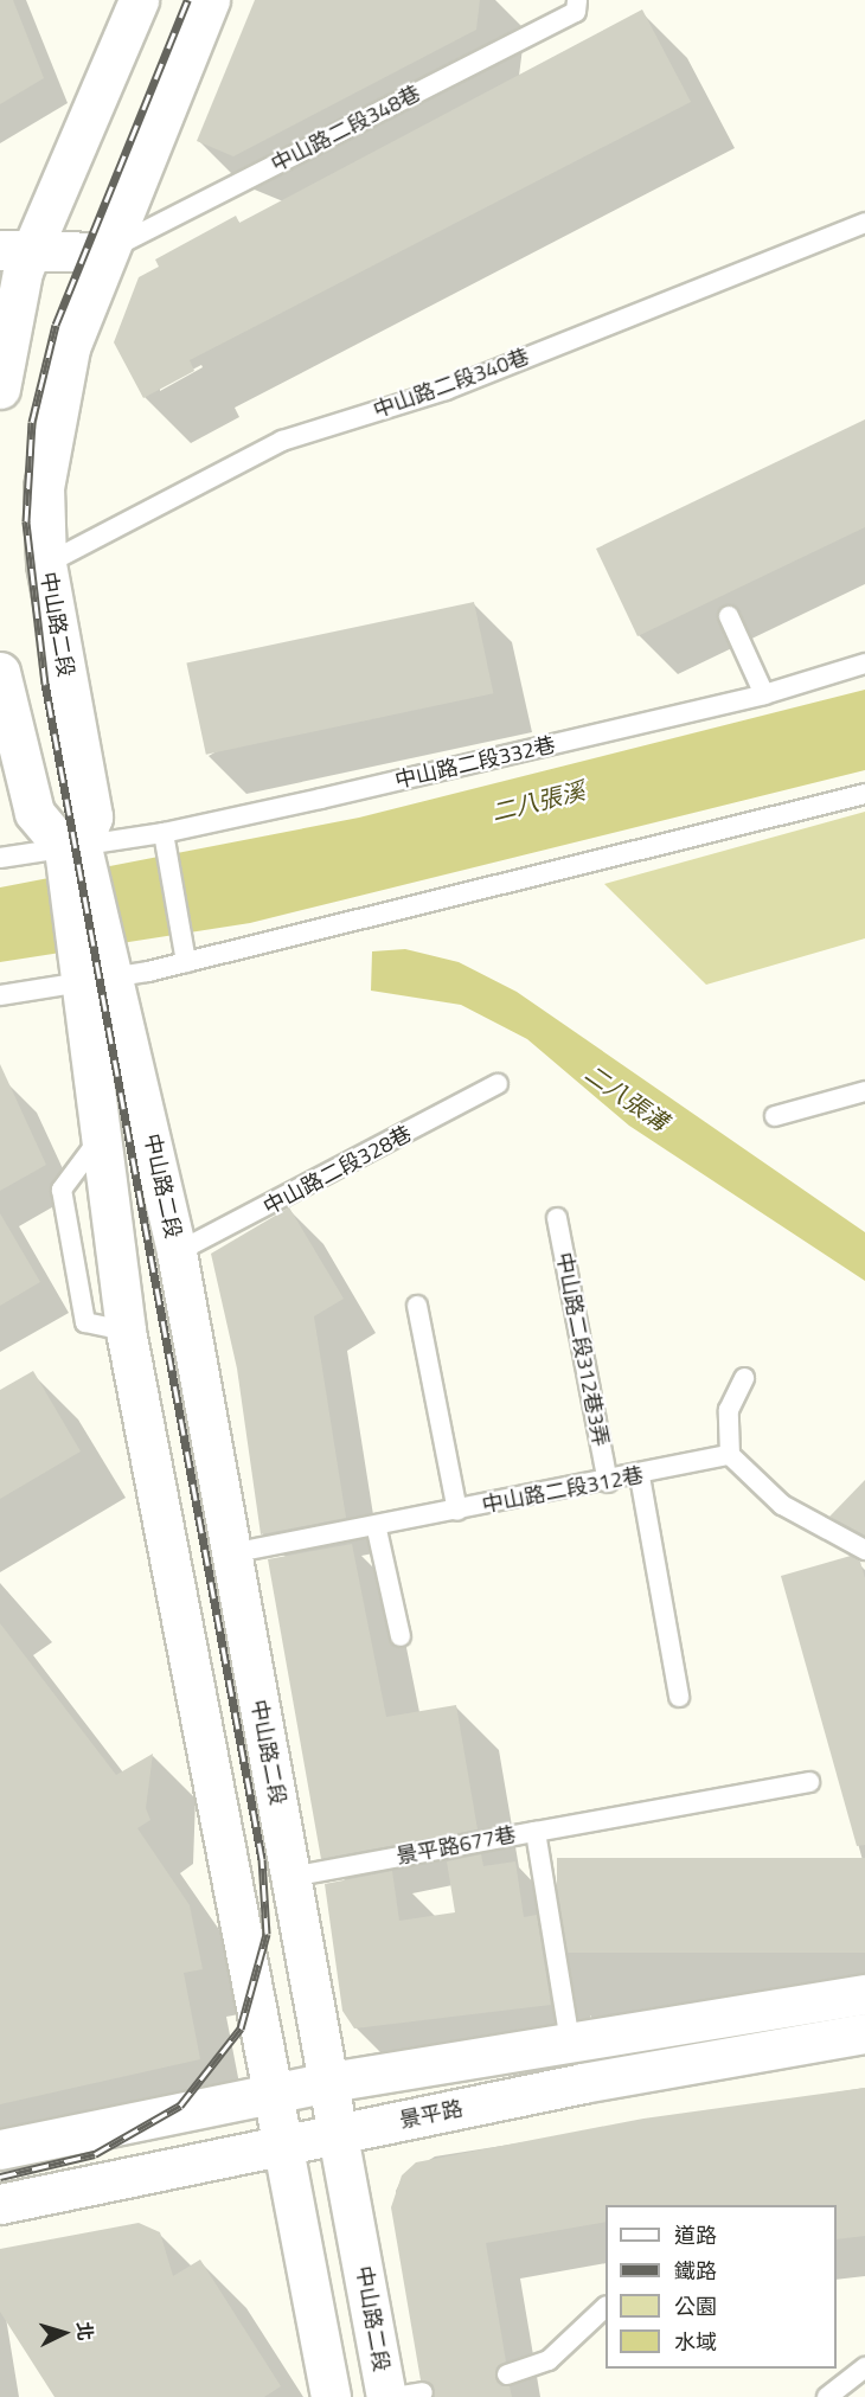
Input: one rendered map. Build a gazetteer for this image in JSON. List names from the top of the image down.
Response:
{
  "streets": {
    "main road": ["中山路二段", "景平路"],
    "lane": [
      "中山路二段348巷",
      "中山路二段340巷",
      "中山路二段332巷",
      "中山路二段328巷",
      "中山路二段312巷3弄",
      "中山路二段312巷",
      "景平路677巷"
    ]
  },
  "crossings": [
    ["中山路二段348巷", "中山路二段"],
    ["中山路二段340巷", "中山路二段"],
    ["中山路二段", "中山路二段332巷"],
    ["中山路二段", "中山路二段328巷"],
    ["中山路二段", "中山路二段312巷"],
    ["中山路二段", "景平路677巷"],
    ["中山路二段", "景平路"],
    ["中山路二段312巷3弄", "中山路二段312巷"]
  ],
  "water": ["二八張溪", "二八張溝"],
  "legend": [
    "道路",
    "鐵路",
    "公園",
    "水域"
  ],
  "north": "right"
}
